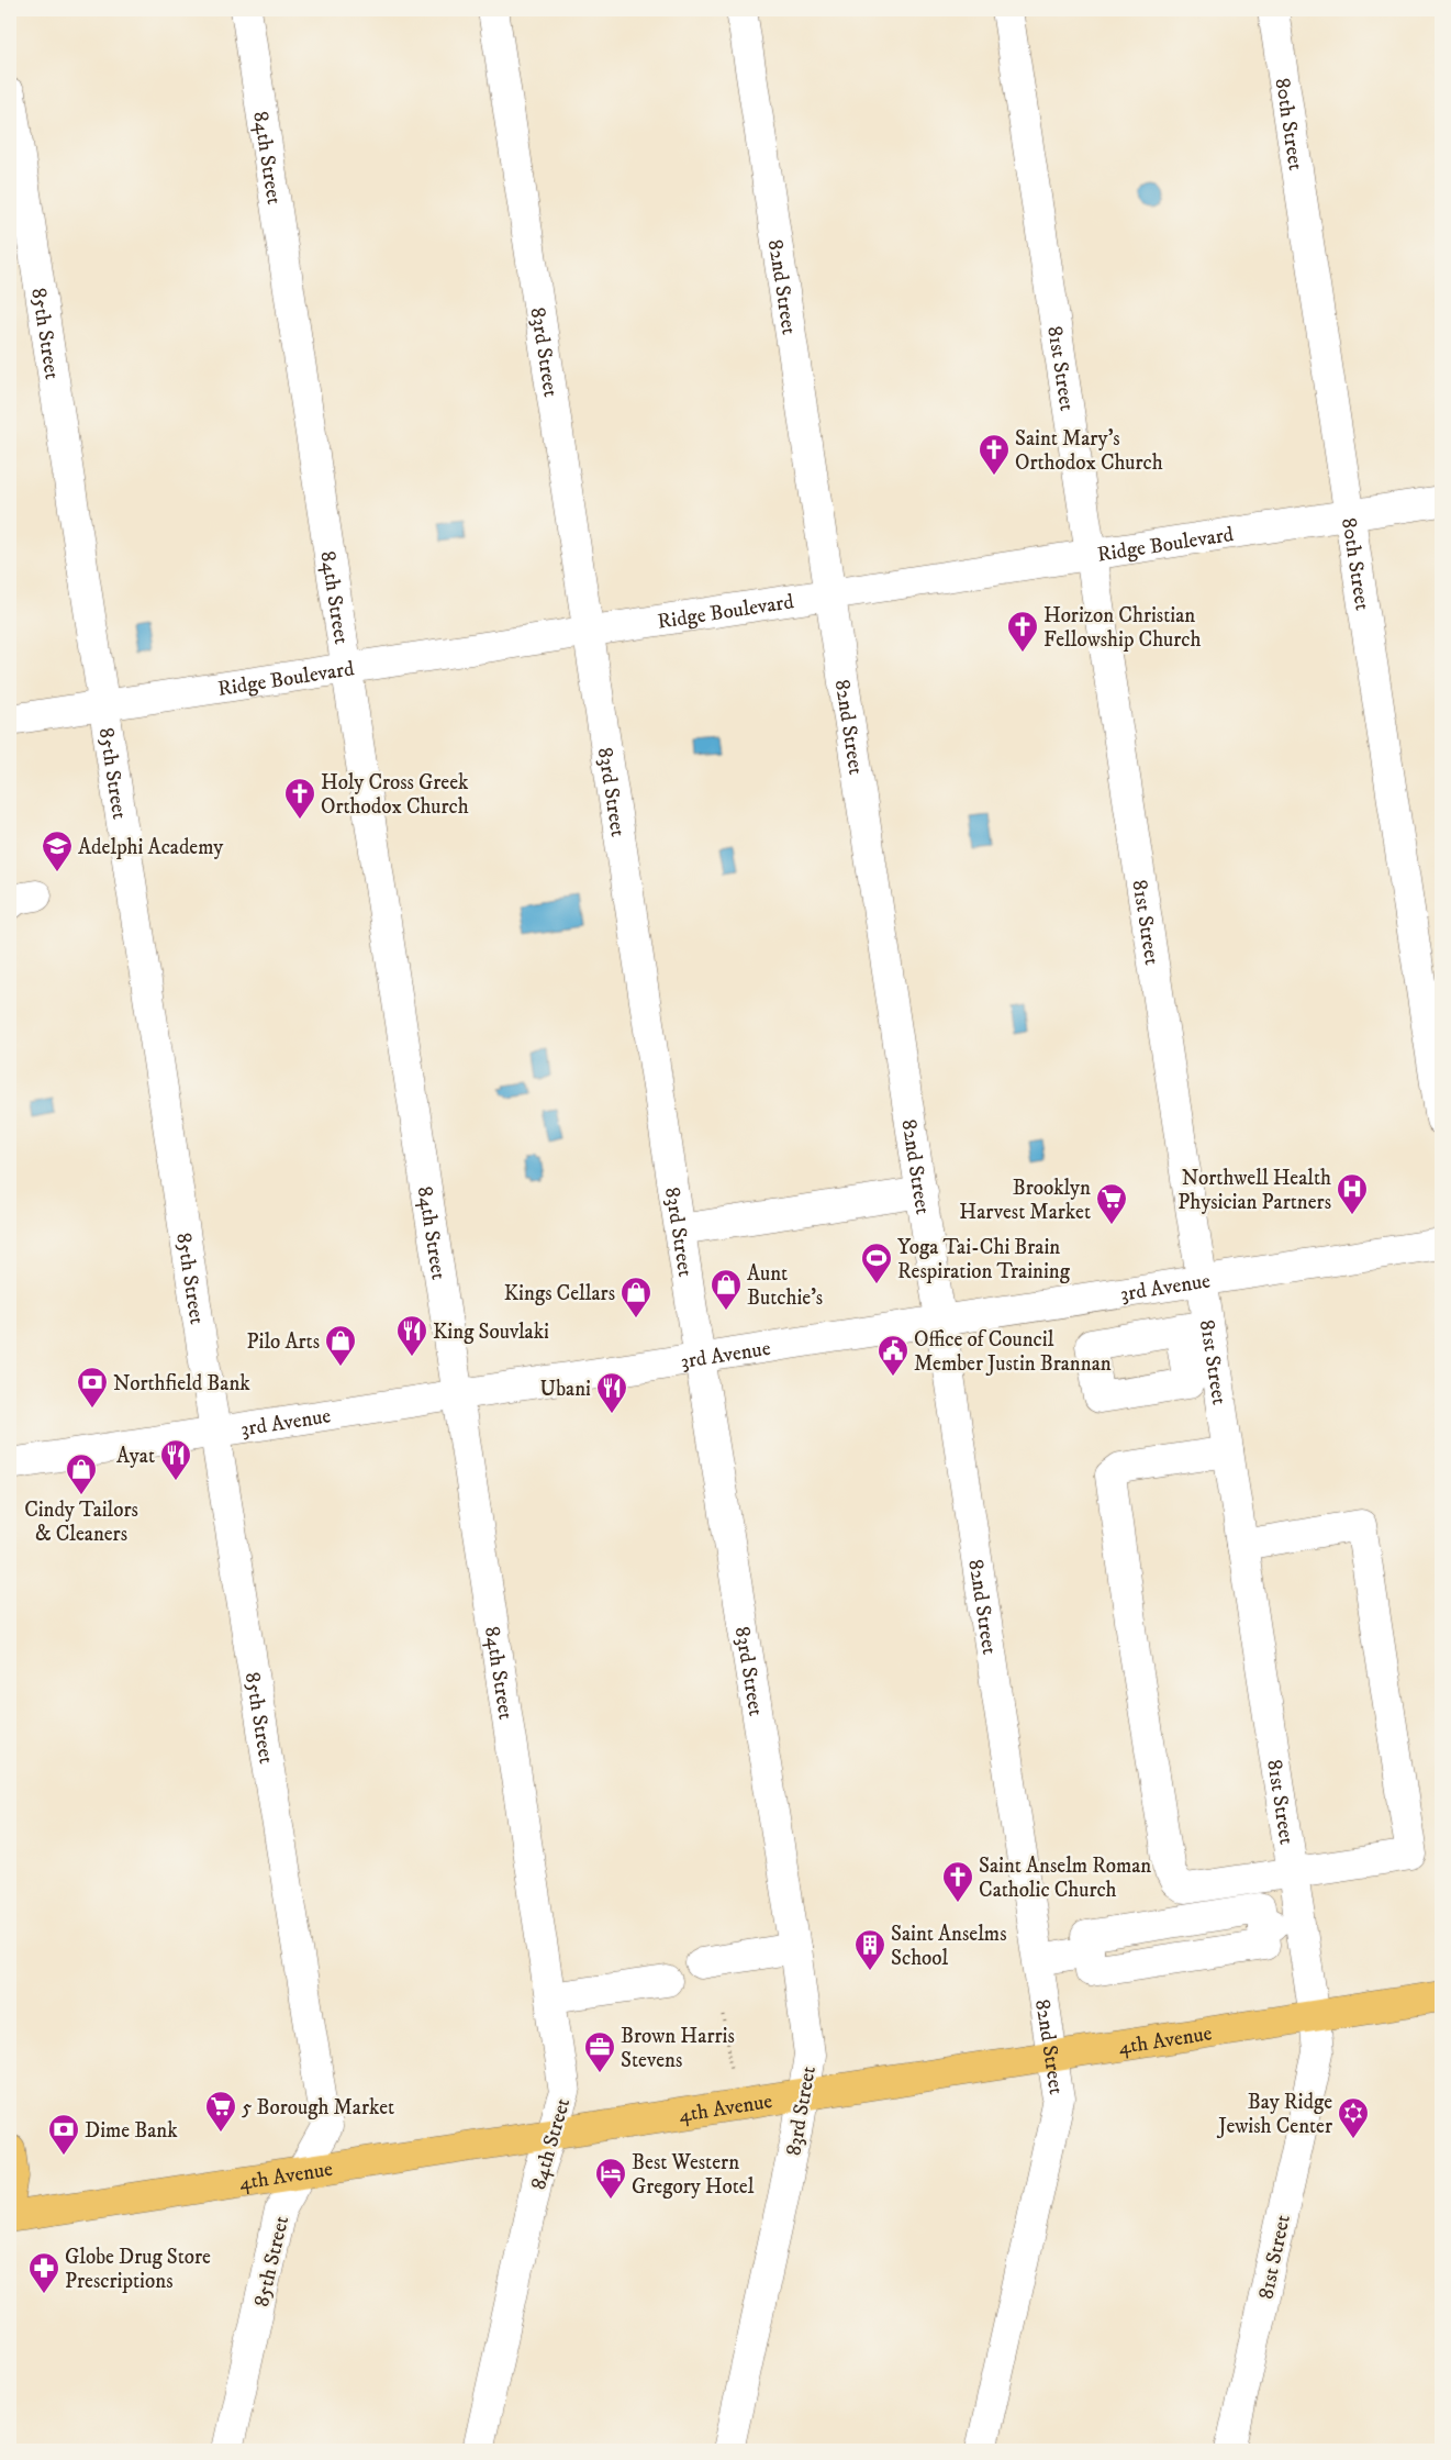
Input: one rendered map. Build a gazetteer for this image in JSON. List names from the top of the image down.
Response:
{
  "streets": {
    "main road": ["4th Avenue"],
    "street": [
      "80th Street",
      "84th Street",
      "82nd Street",
      "85th Street",
      "83rd Street",
      "81st Street",
      "Ridge Boulevard",
      "3rd Avenue"
    ]
  },
  "crossings": [
    ["80th Street", "Ridge Boulevard"],
    ["84th Street", "Ridge Boulevard"],
    ["84th Street", "3rd Avenue"],
    ["84th Street", "4th Avenue"],
    ["82nd Street", "Ridge Boulevard"],
    ["82nd Street", "3rd Avenue"],
    ["82nd Street", "4th Avenue"],
    ["85th Street", "Ridge Boulevard"],
    ["85th Street", "3rd Avenue"],
    ["85th Street", "4th Avenue"],
    ["83rd Street", "Ridge Boulevard"],
    ["83rd Street", "3rd Avenue"],
    ["83rd Street", "4th Avenue"],
    ["81st Street", "Ridge Boulevard"],
    ["81st Street", "3rd Avenue"],
    ["81st Street", "4th Avenue"]
  ],
  "places": {
    "church": [
      "Saint Mary's Orthodox Church",
      "Horizon Christian Fellowship Church",
      "Holy Cross Greek Orthodox Church",
      "Saint Anselm Roman Catholic Church"
    ],
    "school or university": ["Adelphi Academy"],
    "hospital": ["Northwell Health Physician Partners"],
    "supermarket": ["Brooklyn Harvest Market", "5 Borough Market"],
    "sports": ["Yoga Tai-Chi Brain Respiration Training"],
    "shop": [
      "Aunt Butchie's",
      "Kings Cellars",
      "Pilo Arts",
      "Cindy Tailors & Cleaners"
    ],
    "restaurant": ["King Souvlaki", "Ubani", "Ayat"],
    "public building": ["Office of Council Member Justin Brannan"],
    "bank": ["Northfield Bank", "Dime Bank"],
    "building": ["Saint Anselms School"],
    "office": ["Brown Harris Stevens"],
    "synagogue": ["Bay Ridge Jewish Center"],
    "hotel": ["Best Western Gregory Hotel"],
    "pharmacy": ["Globe Drug Store Prescriptions"]
  }
}
